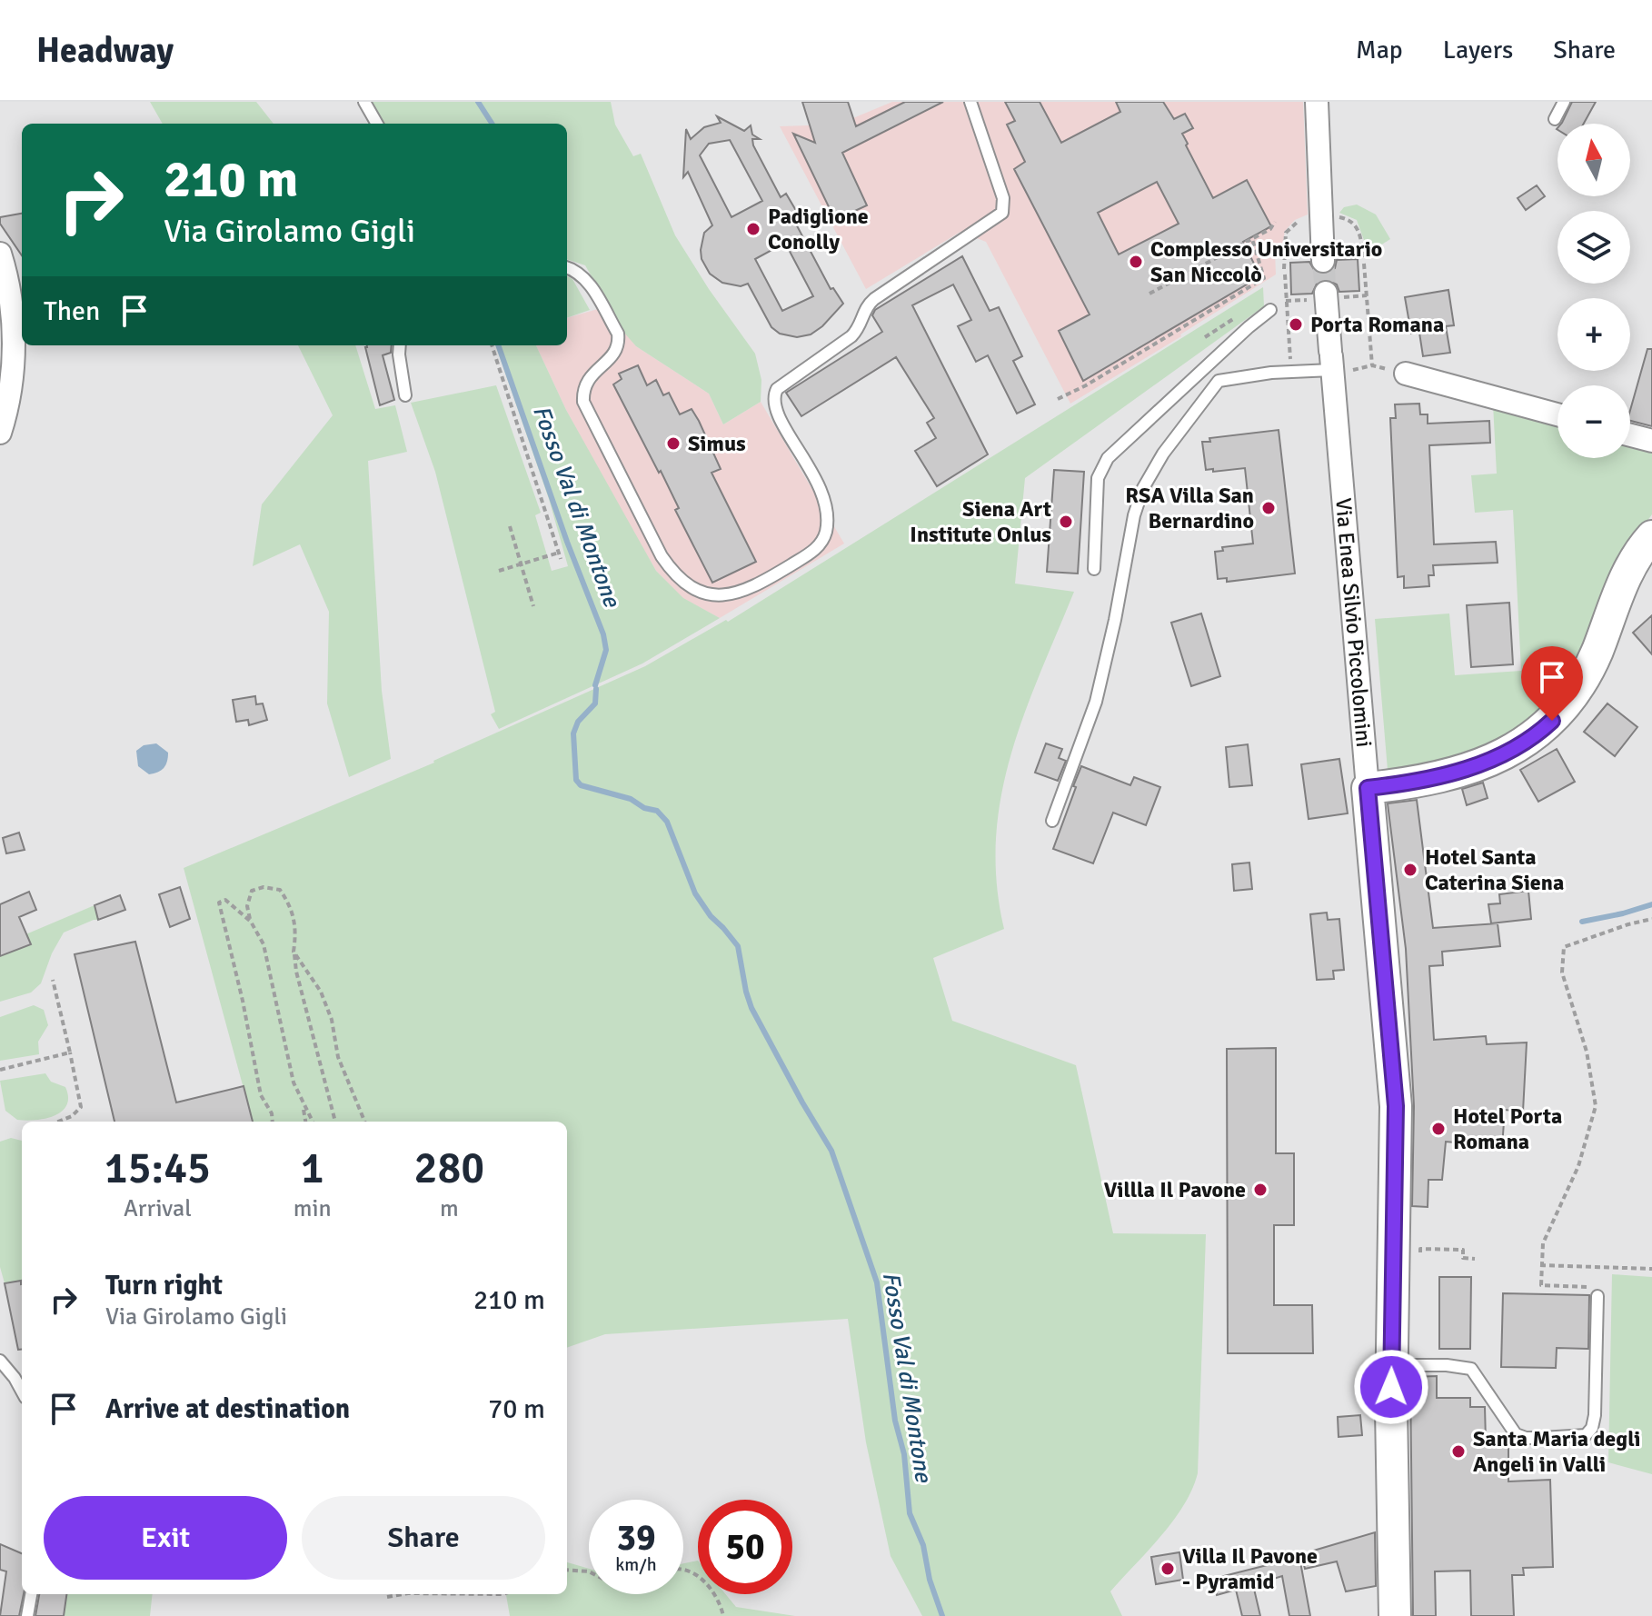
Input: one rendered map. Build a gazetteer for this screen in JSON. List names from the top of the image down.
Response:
{
  "streets": {
    "main road": ["Via Enea Silvio Piccolomini"]
  },
  "water": ["Fosso Val di Montone"],
  "places": [
    "Padiglione Conolly",
    "Complesso Universitario San Niccolò",
    "Porta Romana",
    "Simus",
    "RSA Villa San Bernardino",
    "Siena Art Institute Onlus",
    "Hotel Santa Caterina Siena",
    "Hotel Porta Romana",
    "Villla Il Pavone",
    "Santa Maria degli Angeli in Valli",
    "Villa Il Pavone - Pyramid"
  ],
  "north": "top",
  "page": {
    "header": "Headway",
    "nav": ["Map", "Layers", "Share"],
    "map_buttons": ["+", "−"],
    "turn": ["210 m", "Via Girolamo Gigli"],
    "then": "Then",
    "eta": [
      "15:45",
      "Arrival",
      "1",
      "min",
      "280",
      "m"
    ],
    "list": [
      {
        "name": "Turn right",
        "note": "Via Girolamo Gigli",
        "value": "210 m"
      },
      {
        "name": "Arrive at destination",
        "value": "70 m"
      }
    ],
    "buttons": ["Exit", "Share"],
    "speed": "39 km/h",
    "limit": "50"
  }
}
